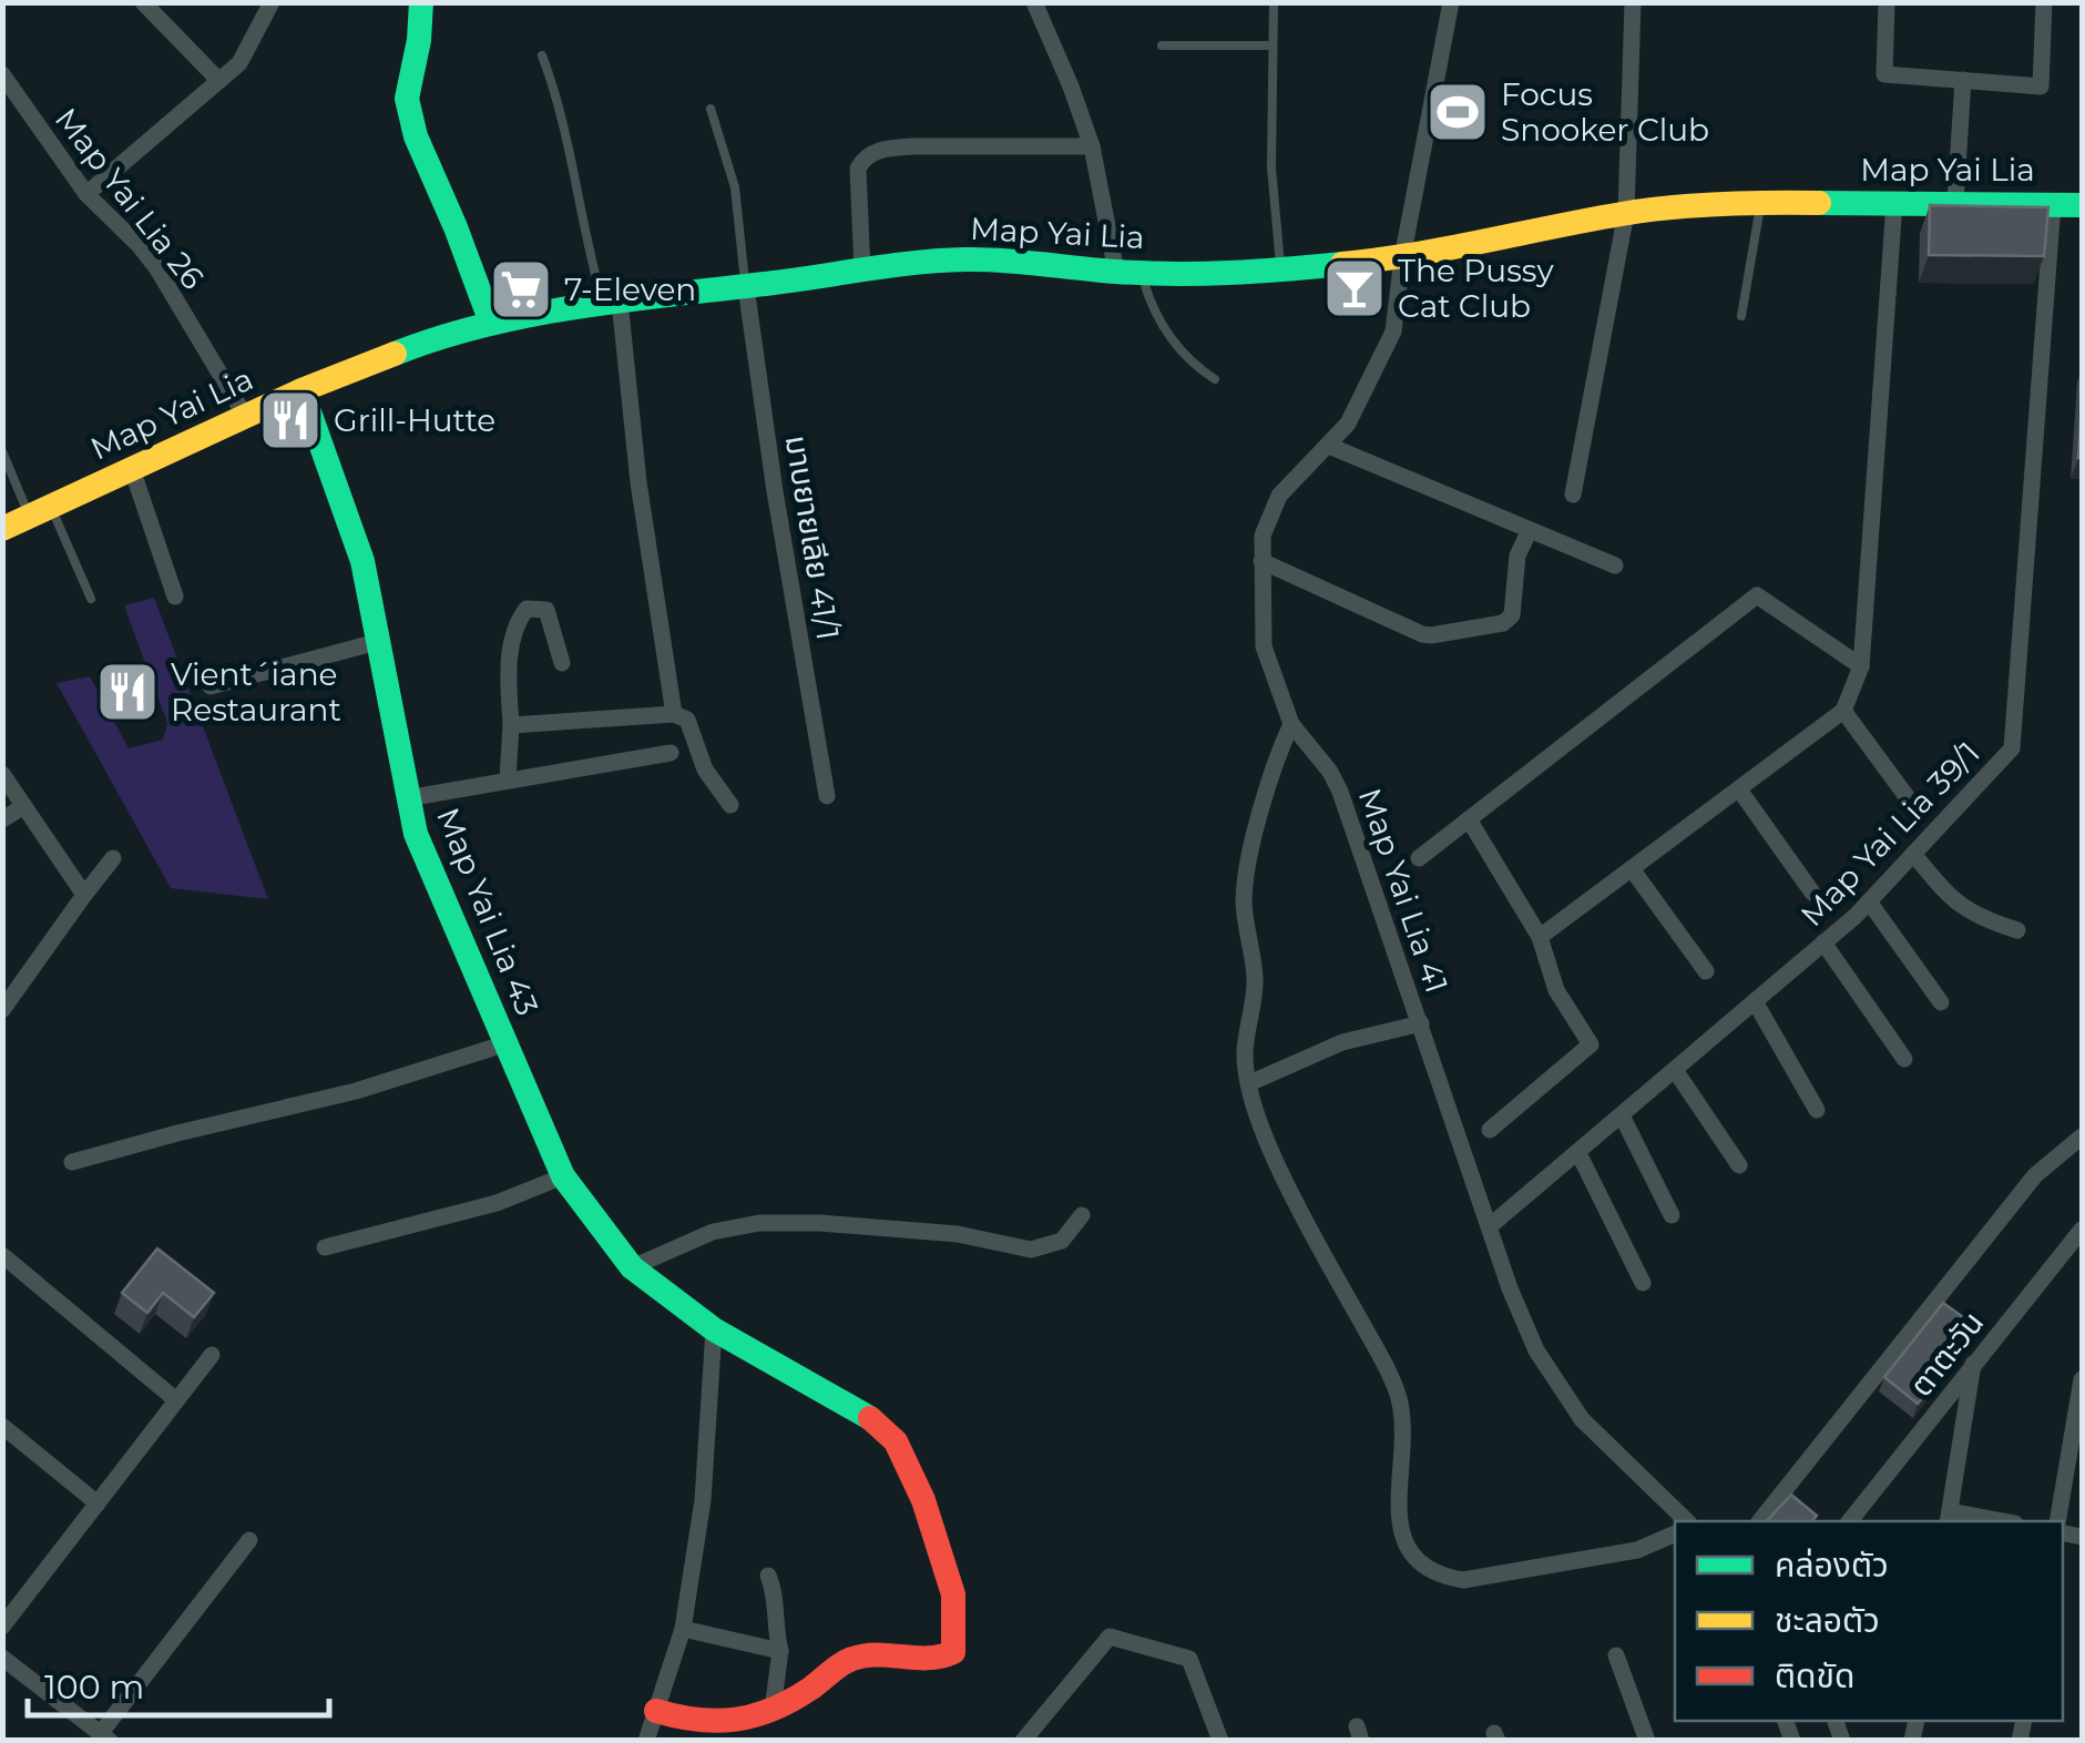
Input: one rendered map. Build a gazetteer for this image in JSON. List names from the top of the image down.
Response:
{
  "streets": {
    "street": [
      "Map Yai Lia",
      "Map Yai Lia 26",
      "มาบยายเลีย 41/1",
      "Map Yai Lia 39/1",
      "Map Yai Lia 41",
      "Map Yai Lia 43",
      "ตาตะวัน"
    ]
  },
  "crossings": [
    ["Map Yai Lia", "Map Yai Lia 26"],
    ["Map Yai Lia", "มาบยายเลีย 41/1"],
    ["Map Yai Lia", "Map Yai Lia 39/1"],
    ["Map Yai Lia", "Map Yai Lia 41"],
    ["Map Yai Lia", "Map Yai Lia 43"],
    ["Map Yai Lia 39/1", "Map Yai Lia 41"]
  ],
  "places": {
    "sports": ["Focus Snooker Club"],
    "bar": ["The Pussy Cat Club"],
    "supermarket": ["7-Eleven"],
    "restaurant": ["Grill-Hutte", "Vient´iane Restaurant"]
  },
  "legend": ["คล่องตัว", "ชะลอตัว", "ติดขัด"],
  "scale_bar": "100 m"
}
